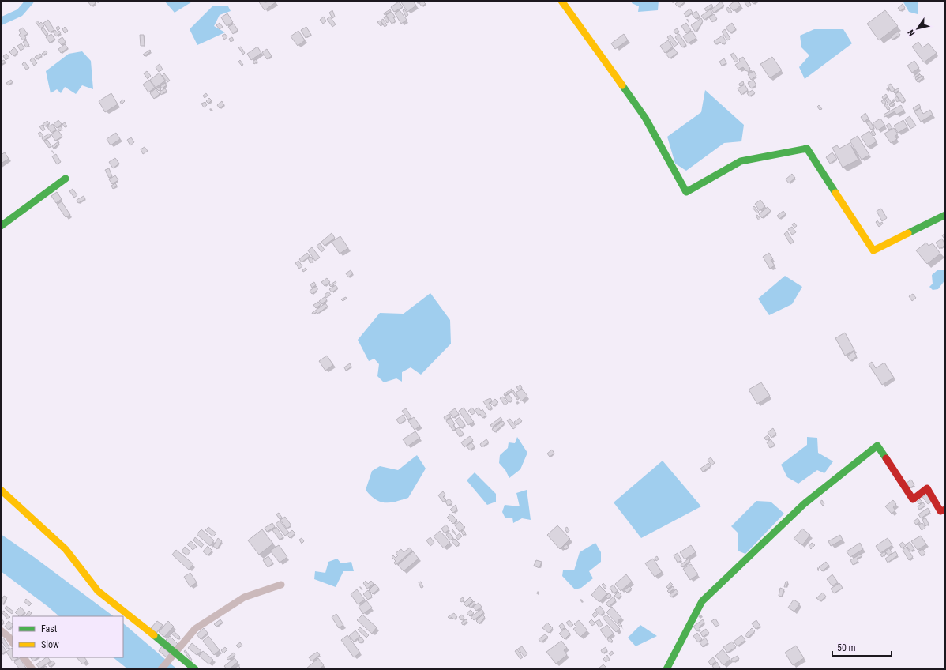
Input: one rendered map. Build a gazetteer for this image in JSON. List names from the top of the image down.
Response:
{
  "legend": ["Fast", "Slow"],
  "scale_bar": "50 m",
  "north": "bottom left"
}
